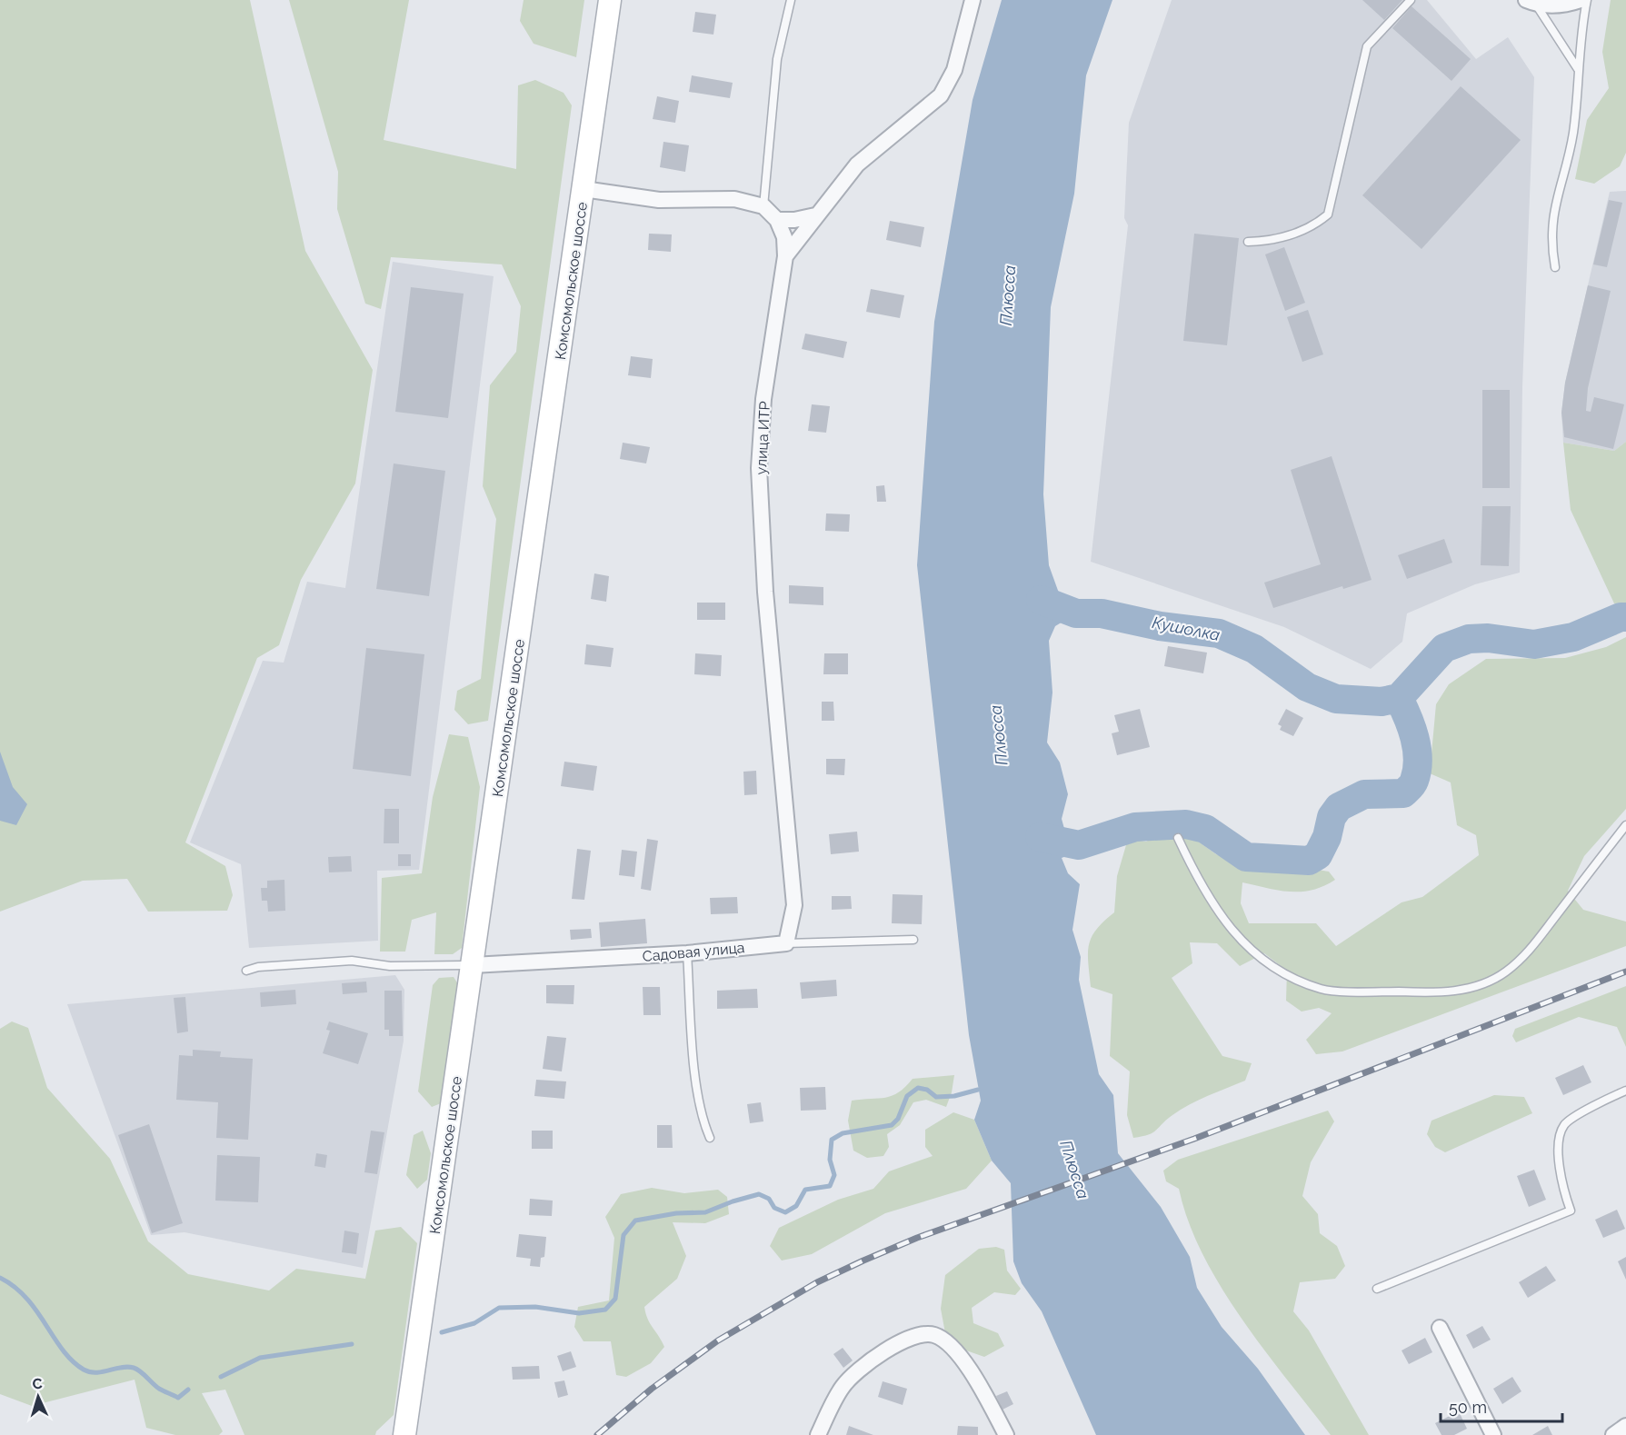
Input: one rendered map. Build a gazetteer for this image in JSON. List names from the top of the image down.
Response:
{
  "streets": {
    "main road": ["Комсомольское шоссе"],
    "street": ["улица ИТР", "Садовая улица"]
  },
  "crossings": [
    ["Комсомольское шоссе", "Садовая улица"],
    ["улица ИТР", "Садовая улица"]
  ],
  "water": ["Плюсса", "Кушолка"],
  "scale_bar": "50 m",
  "north": "top"
}
